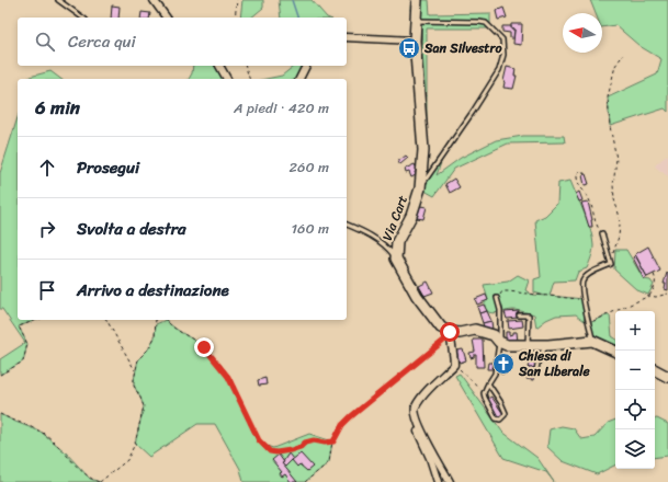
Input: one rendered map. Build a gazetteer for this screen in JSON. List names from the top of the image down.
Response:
{
  "streets": {
    "street": ["Via Cart"]
  },
  "places": {
    "bus stop": ["San Silvestro"],
    "church": ["Chiesa di San Liberale"]
  },
  "north": "left",
  "page": {
    "search": "Cerca qui",
    "heading": ["6 min", "A piedi · 420 m"],
    "list": [
      ["Prosegui", "260 m"],
      ["Svolta a destra", "160 m"],
      "Arrivo a destinazione"
    ],
    "map_buttons": ["+", "−"]
  }
}
